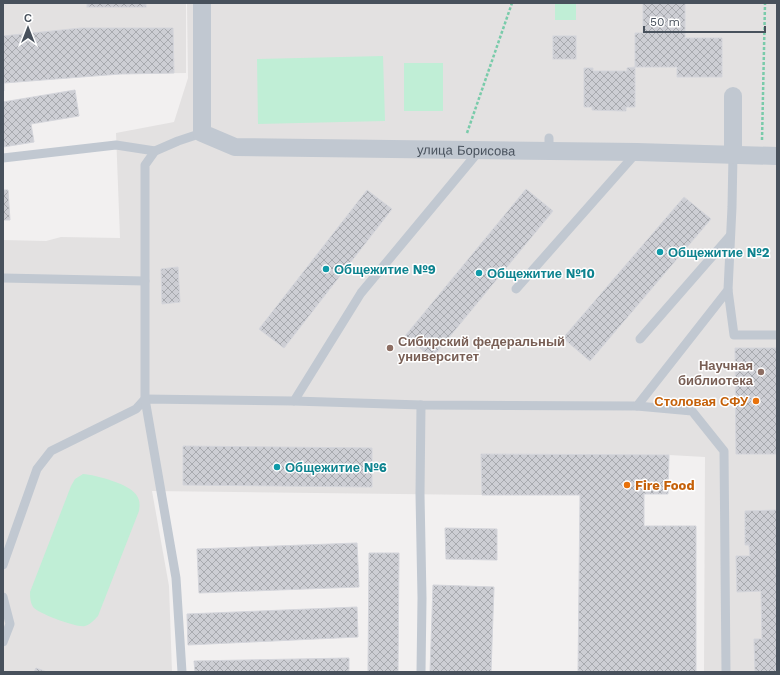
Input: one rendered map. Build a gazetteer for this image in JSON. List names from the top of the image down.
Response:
{
  "streets": {
    "street": ["улица Борисова"]
  },
  "places": [
    "Общежитие №2",
    "Общежитие №9",
    "Общежитие №10",
    "Сибирский федеральный университет",
    "Научная библиотека",
    "Столовая СФУ",
    "Общежитие №6",
    "Fire Food"
  ],
  "scale_bar": "50 m",
  "north": "top"
}
